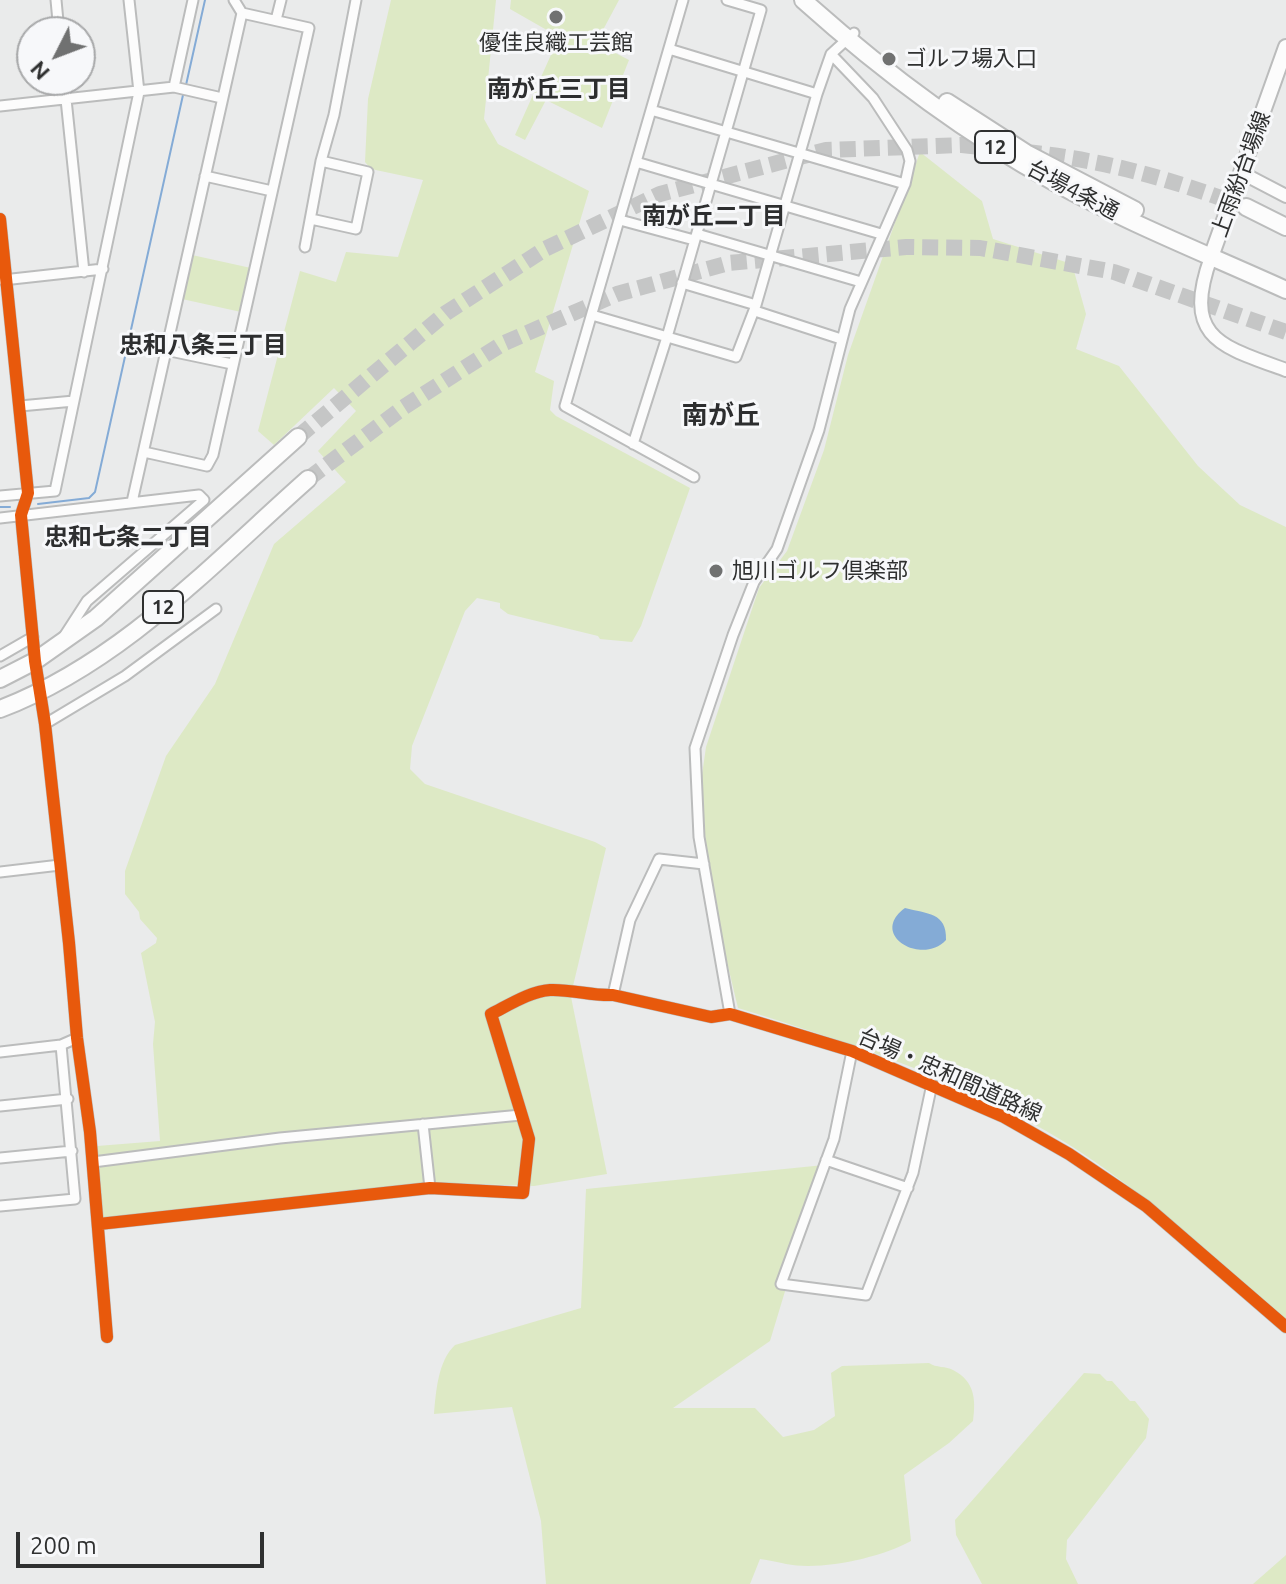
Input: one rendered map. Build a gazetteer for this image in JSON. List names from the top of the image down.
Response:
{
  "streets": {
    "highway": ["12", "台場4条通"],
    "main road": ["上雨紛台場線"],
    "street": ["台場・忠和間道路線"]
  },
  "crossings": [
    ["上雨紛台場線", "台場4条通"]
  ],
  "districts": [
    "南が丘三丁目",
    "南が丘二丁目",
    "忠和八条三丁目",
    "南が丘",
    "忠和七条二丁目"
  ],
  "places": ["優佳良織工芸館", "ゴルフ場入口", "旭川ゴルフ倶楽部"],
  "scale_bar": "200 m",
  "north": "bottom left"
}
